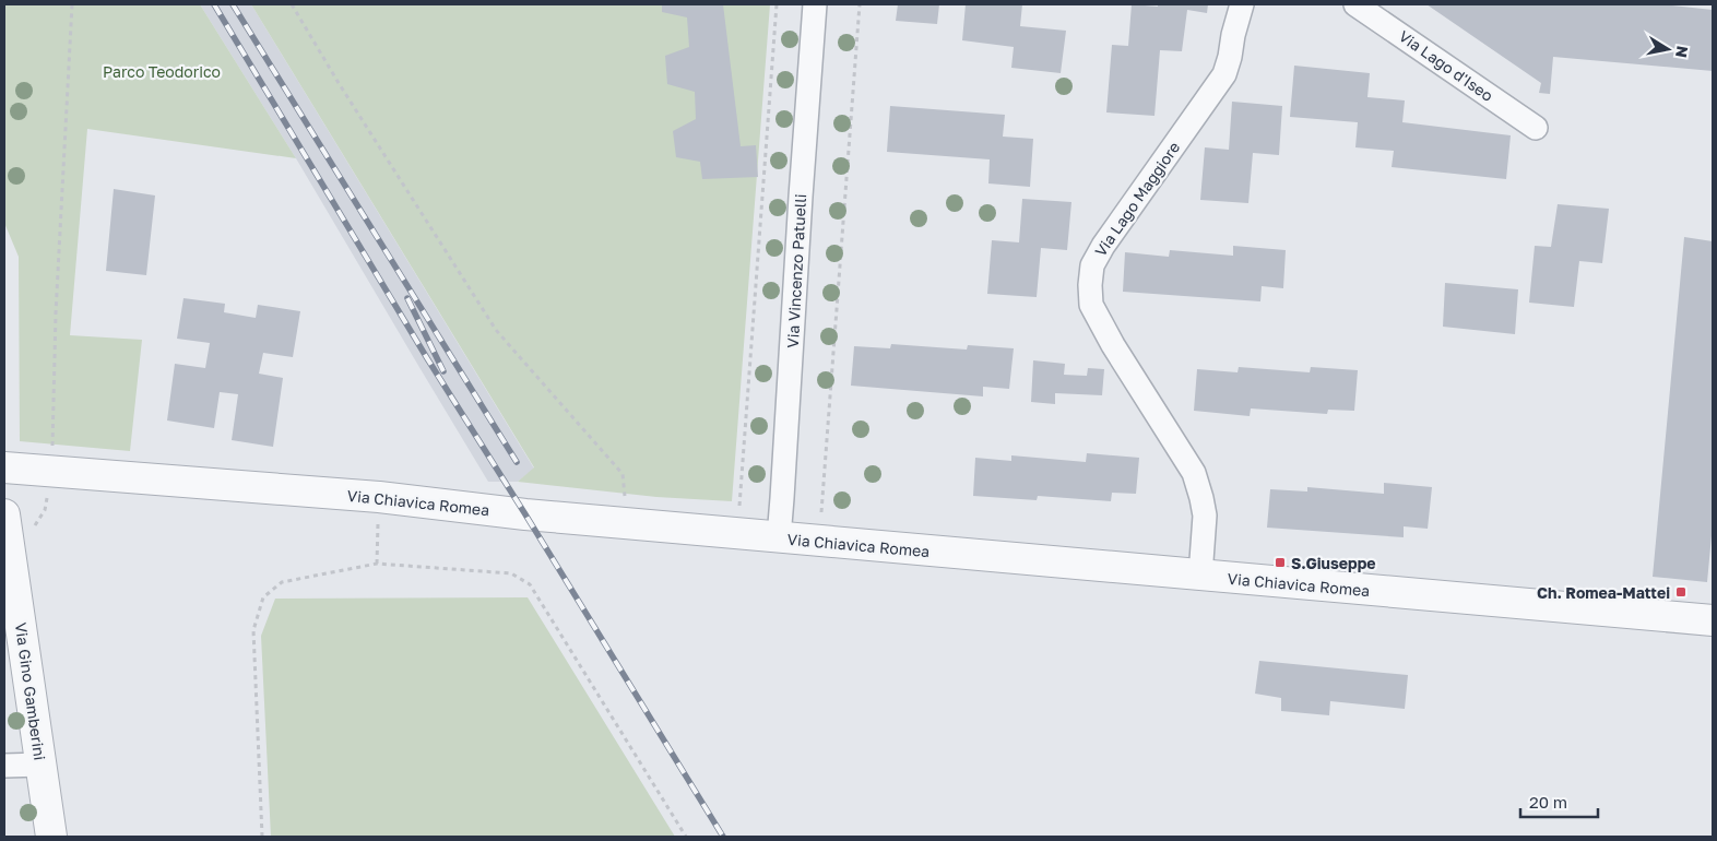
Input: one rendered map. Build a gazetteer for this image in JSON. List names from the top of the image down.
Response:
{
  "streets": {
    "street": [
      "Via Lago d'Iseo",
      "Via Lago Maggiore",
      "Via Vincenzo Patuelli",
      "Via Chiavica Romea",
      "Via Gino Gamberini"
    ]
  },
  "crossings": [
    ["Via Lago Maggiore", "Via Chiavica Romea"],
    ["Via Vincenzo Patuelli", "Via Chiavica Romea"]
  ],
  "parks": ["Parco Teodorico"],
  "places": {
    "transit": ["S.Giuseppe", "Ch. Romea-Mattei"]
  },
  "scale_bar": "20 m",
  "north": "right"
}
